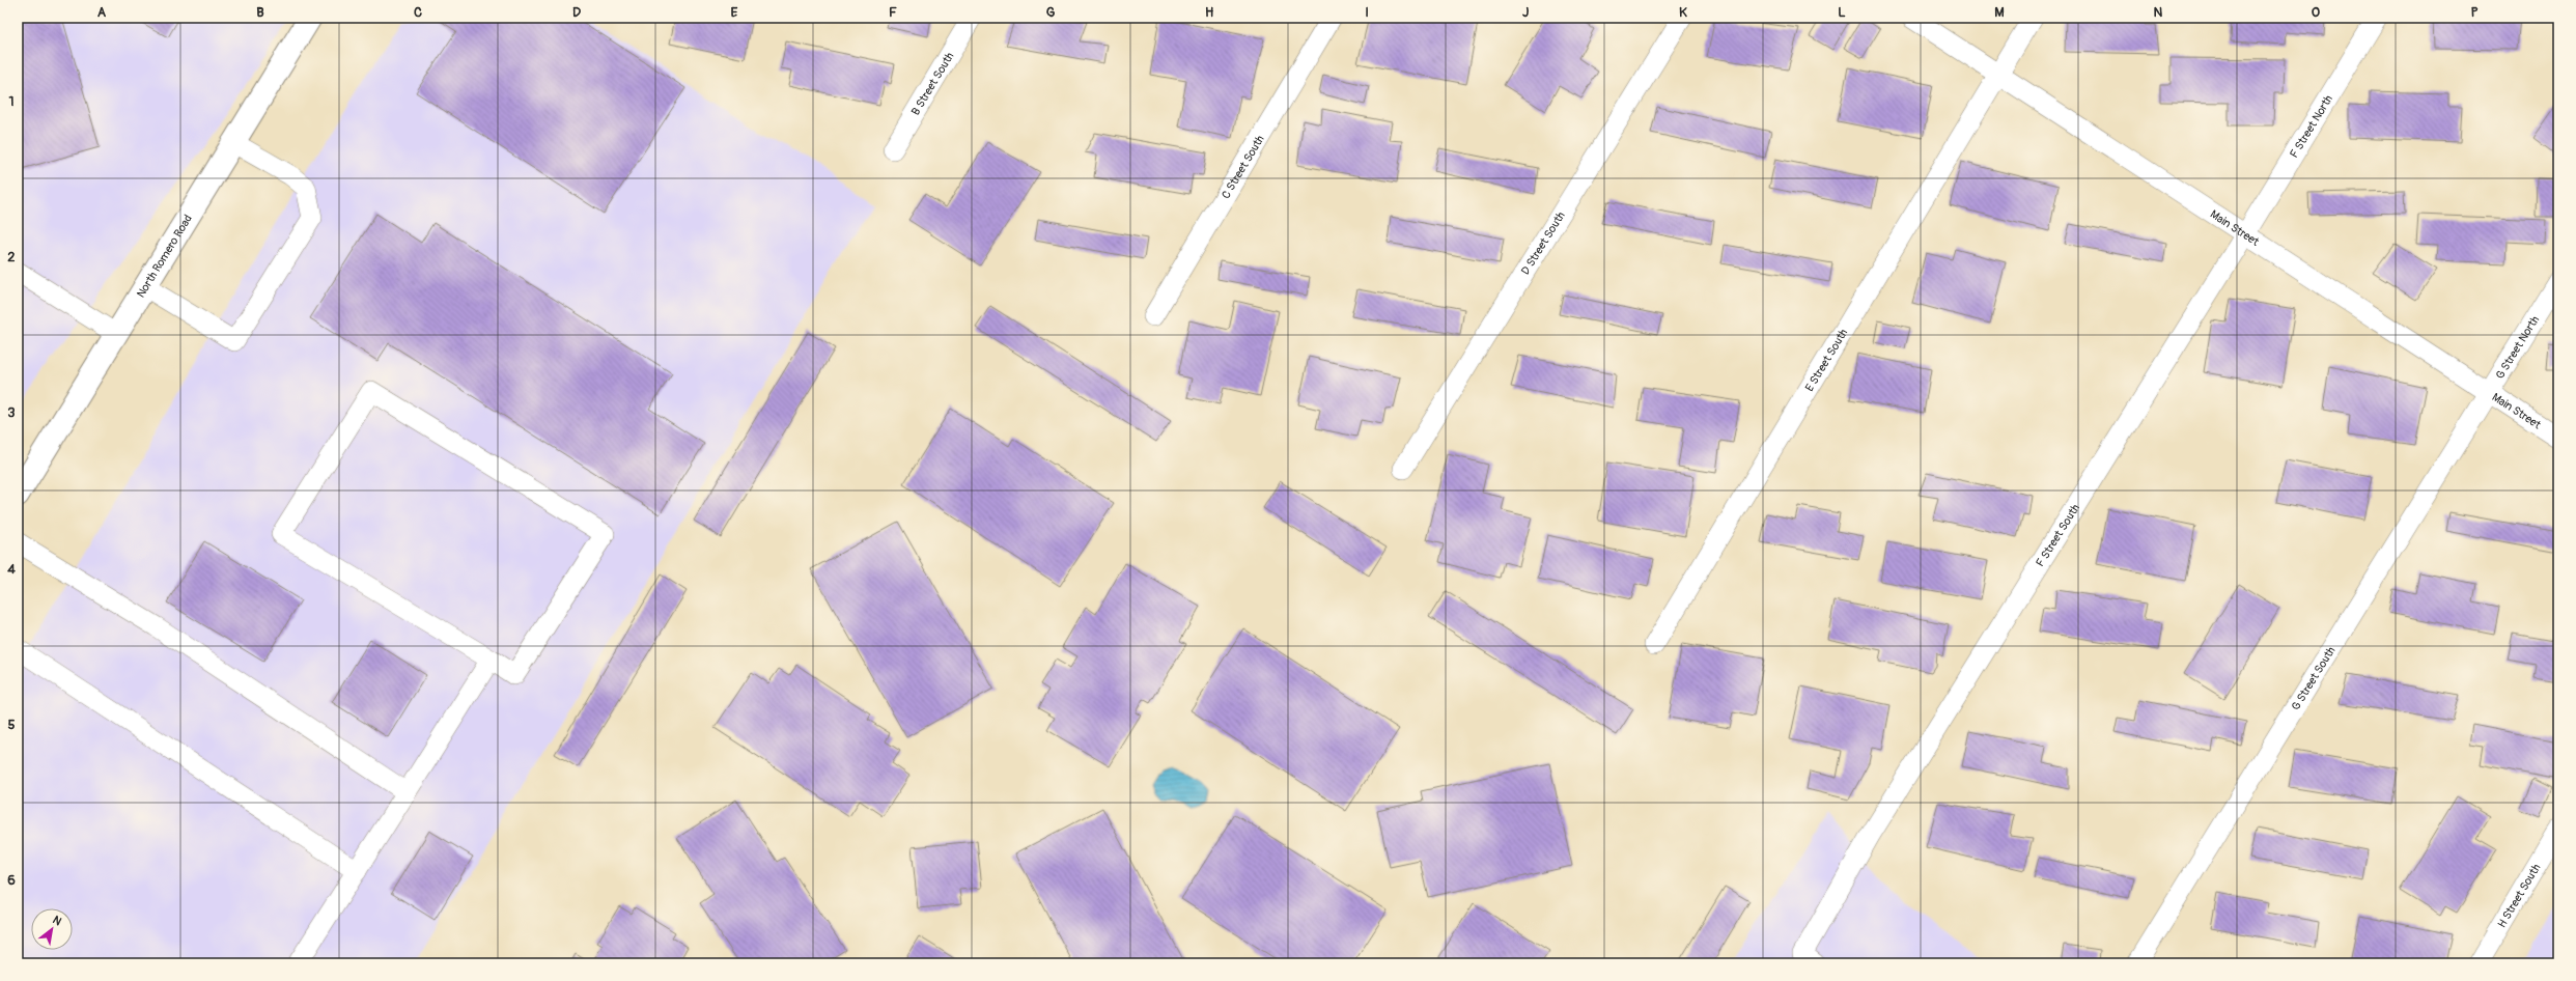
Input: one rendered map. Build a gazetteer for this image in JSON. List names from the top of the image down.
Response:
{
  "streets": {
    "street": ["North Romero Road"],
    "lane": [
      "B Street South",
      "F Street North",
      "C Street South",
      "Main Street",
      "D Street South",
      "G Street North",
      "E Street South",
      "F Street South",
      "G Street South",
      "H Street South"
    ]
  },
  "crossings": [
    ["F Street North", "Main Street"],
    ["F Street North", "F Street South"],
    ["Main Street", "G Street North"],
    ["Main Street", "E Street South"],
    ["Main Street", "F Street South"],
    ["Main Street", "G Street South"],
    ["G Street North", "G Street South"]
  ],
  "north": "top right",
  "grid": {
    "columns": [
      "A",
      "B",
      "C",
      "D",
      "E",
      "F",
      "G",
      "H",
      "I",
      "J",
      "K",
      "L",
      "M",
      "N",
      "O",
      "P"
    ],
    "rows": [
      "1",
      "2",
      "3",
      "4",
      "5",
      "6"
    ]
  }
}
